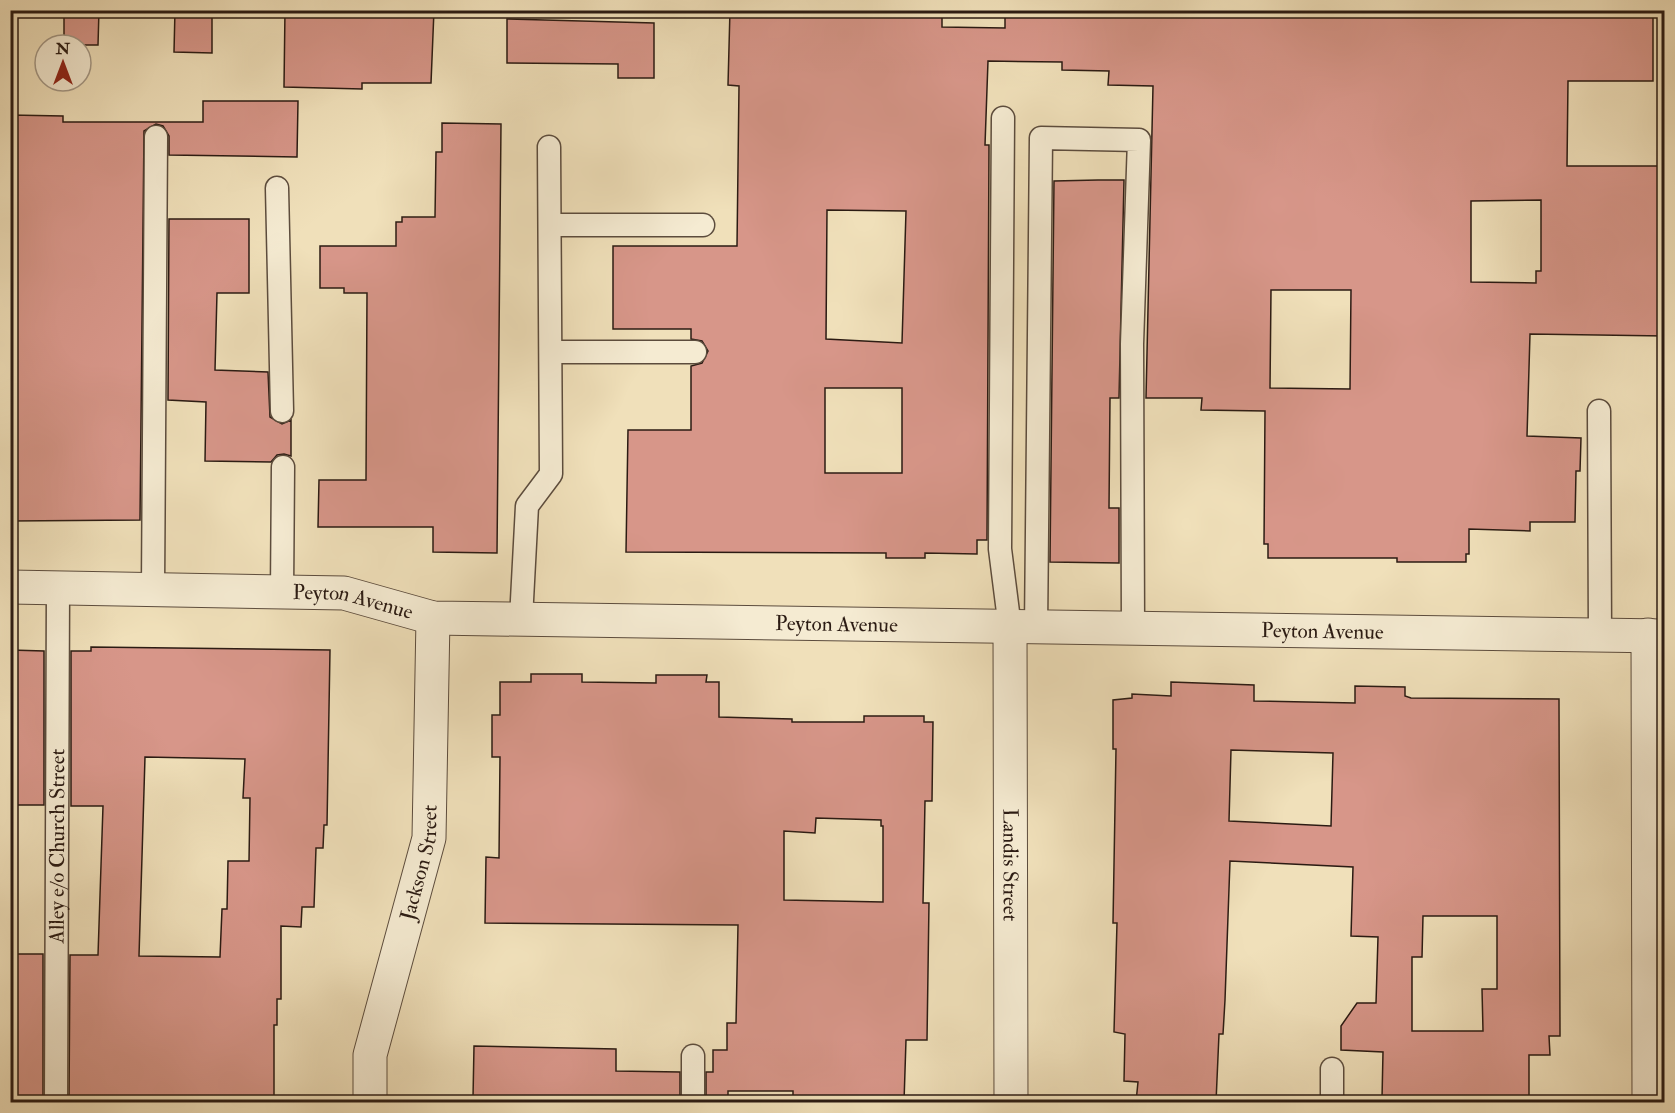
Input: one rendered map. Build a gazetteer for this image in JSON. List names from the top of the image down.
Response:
{
  "streets": {
    "street": ["Peyton Avenue", "Jackson Street", "Landis Street"],
    "lane": ["Alley e/o Church Street"]
  },
  "crossings": [
    ["Peyton Avenue", "Alley e/o Church Street"],
    ["Peyton Avenue", "Jackson Street"],
    ["Peyton Avenue", "Landis Street"]
  ],
  "north": "top"
}
